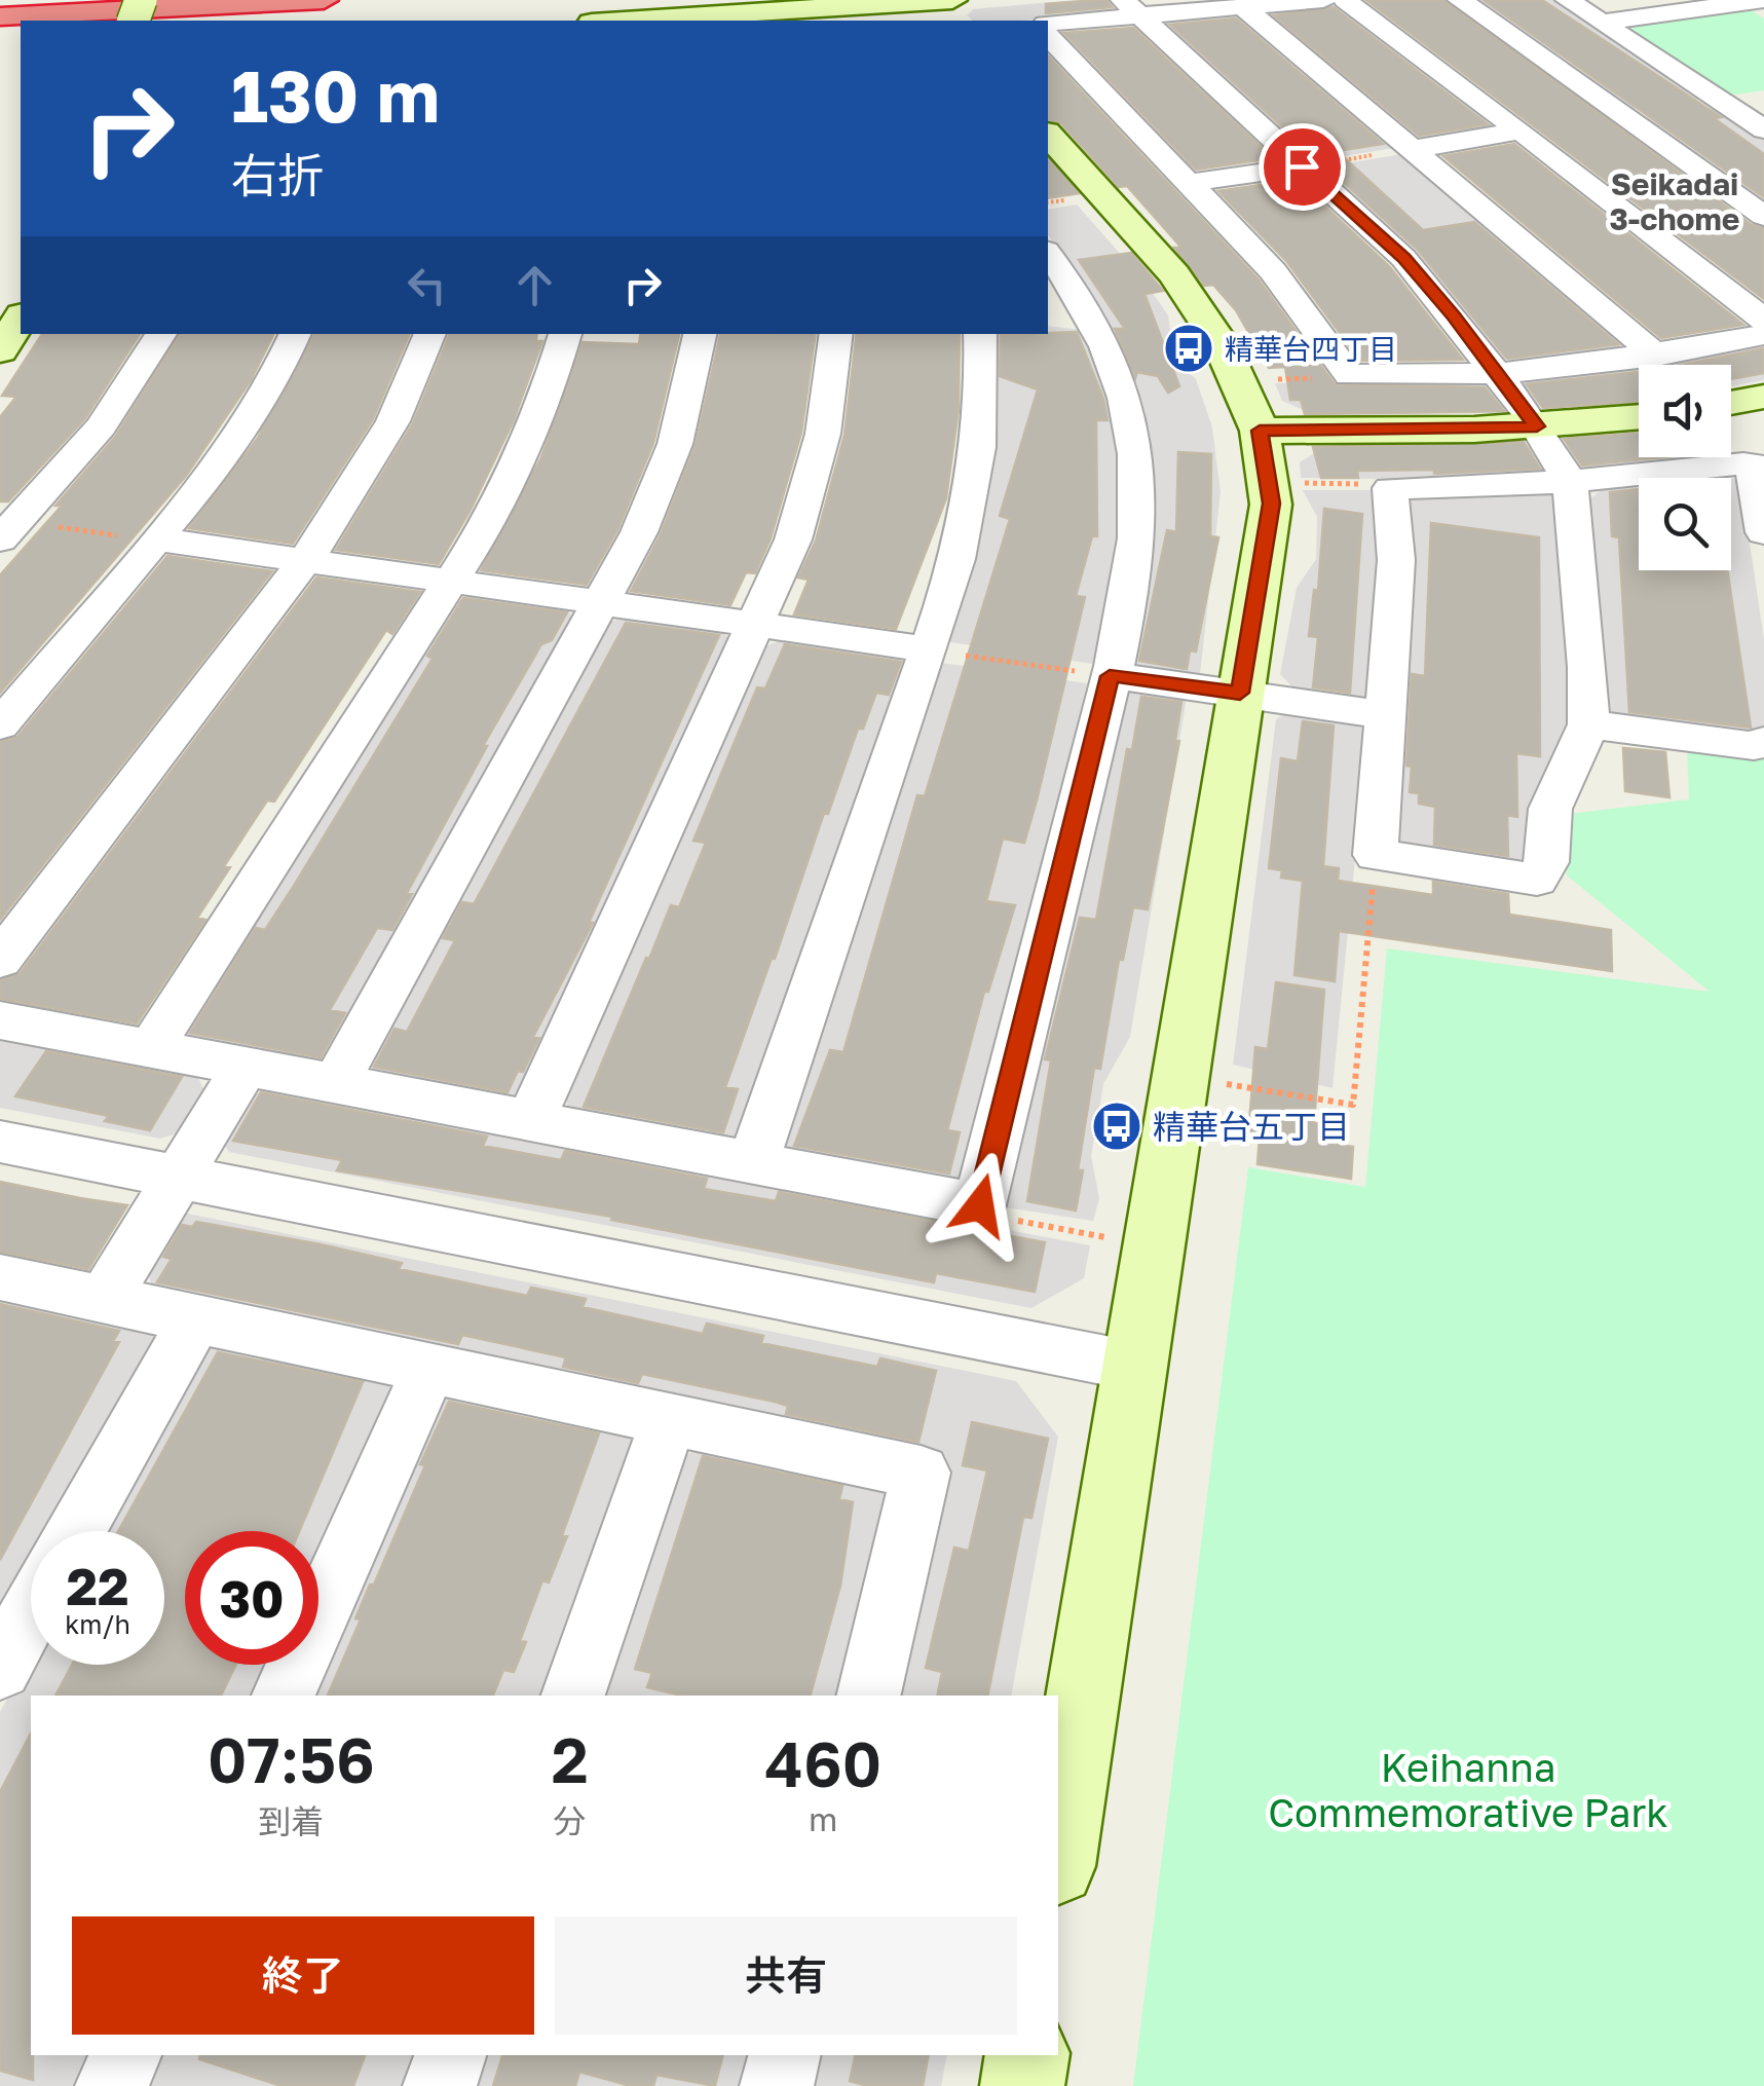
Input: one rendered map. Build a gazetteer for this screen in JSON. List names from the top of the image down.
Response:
{
  "districts": ["Seikadai 3-chome"],
  "parks": ["Keihanna Commemorative Park"],
  "places": {
    "bus stop": ["精華台四丁目", "精華台五丁目"]
  },
  "page": {
    "turn": ["130 m", "右折"],
    "speed": "22 km/h",
    "limit": "30",
    "eta": [
      "07:56",
      "到着",
      "2",
      "分",
      "460",
      "m"
    ],
    "buttons": ["終了", "共有"]
  }
}
